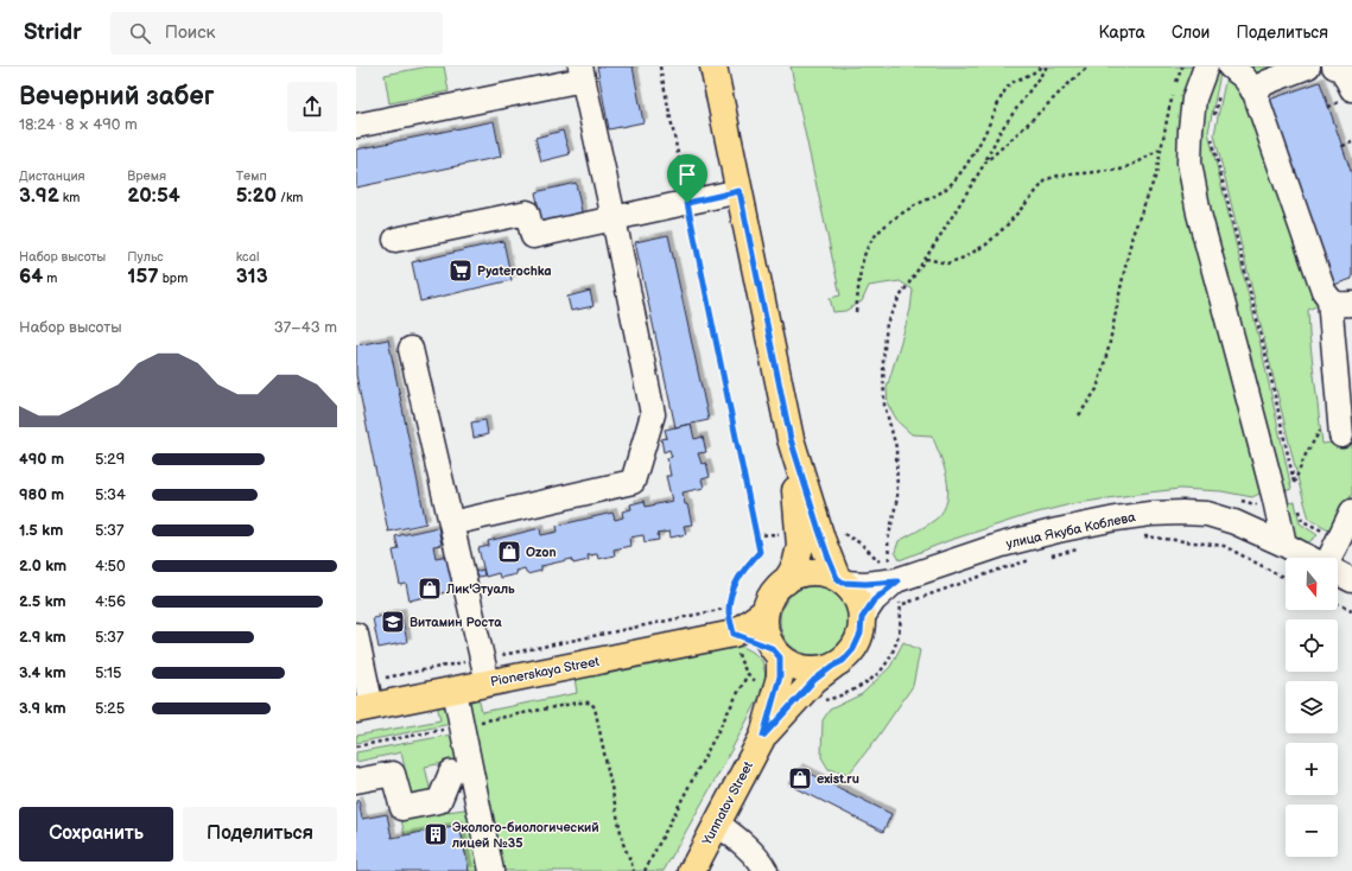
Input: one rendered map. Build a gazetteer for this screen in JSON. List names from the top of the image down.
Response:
{
  "streets": {
    "main road": ["Pionerskaya Street", "Yunnatov Street"],
    "street": ["улица Якуба Коблева"]
  },
  "crossings": [
    ["улица Якуба Коблева", "Pionerskaya Street"],
    ["улица Якуба Коблева", "Yunnatov Street"],
    ["Pionerskaya Street", "Yunnatov Street"]
  ],
  "places": {
    "supermarket": ["Pyaterochka"],
    "shop": ["Ozon", "Лик'Этуаль", "exist.ru"],
    "school or university": ["Витамин Роста"],
    "building": ["Эколого-биологический лицей №35"]
  },
  "north": "bottom",
  "page": {
    "header": "Stridr",
    "search": "Поиск",
    "nav": ["Карта", "Слои", "Поделиться"],
    "heading": ["Вечерний забег", "18:24 · 8 × 490 m"],
    "stats": [
      ["Дистанция", "3.92 km"],
      ["Время", "20:54"],
      ["Темп", "5:20 /km"],
      ["Набор высоты", "64 m"],
      ["Пульс", "157 bpm"],
      ["kcal", "313"]
    ],
    "chart": ["Набор высоты", "37–43 m"],
    "list": [
      {
        "name": "490 m",
        "note": "5:29"
      },
      {
        "name": "980 m",
        "note": "5:34"
      },
      {
        "name": "1.5 km",
        "note": "5:37"
      },
      {
        "name": "2.0 km",
        "note": "4:50"
      },
      {
        "name": "2.5 km",
        "note": "4:56"
      },
      {
        "name": "2.9 km",
        "note": "5:37"
      },
      {
        "name": "3.4 km",
        "note": "5:15"
      },
      {
        "name": "3.9 km",
        "note": "5:25"
      }
    ],
    "map_buttons": ["+", "−"],
    "buttons": ["Сохранить", "Поделиться"]
  }
}
